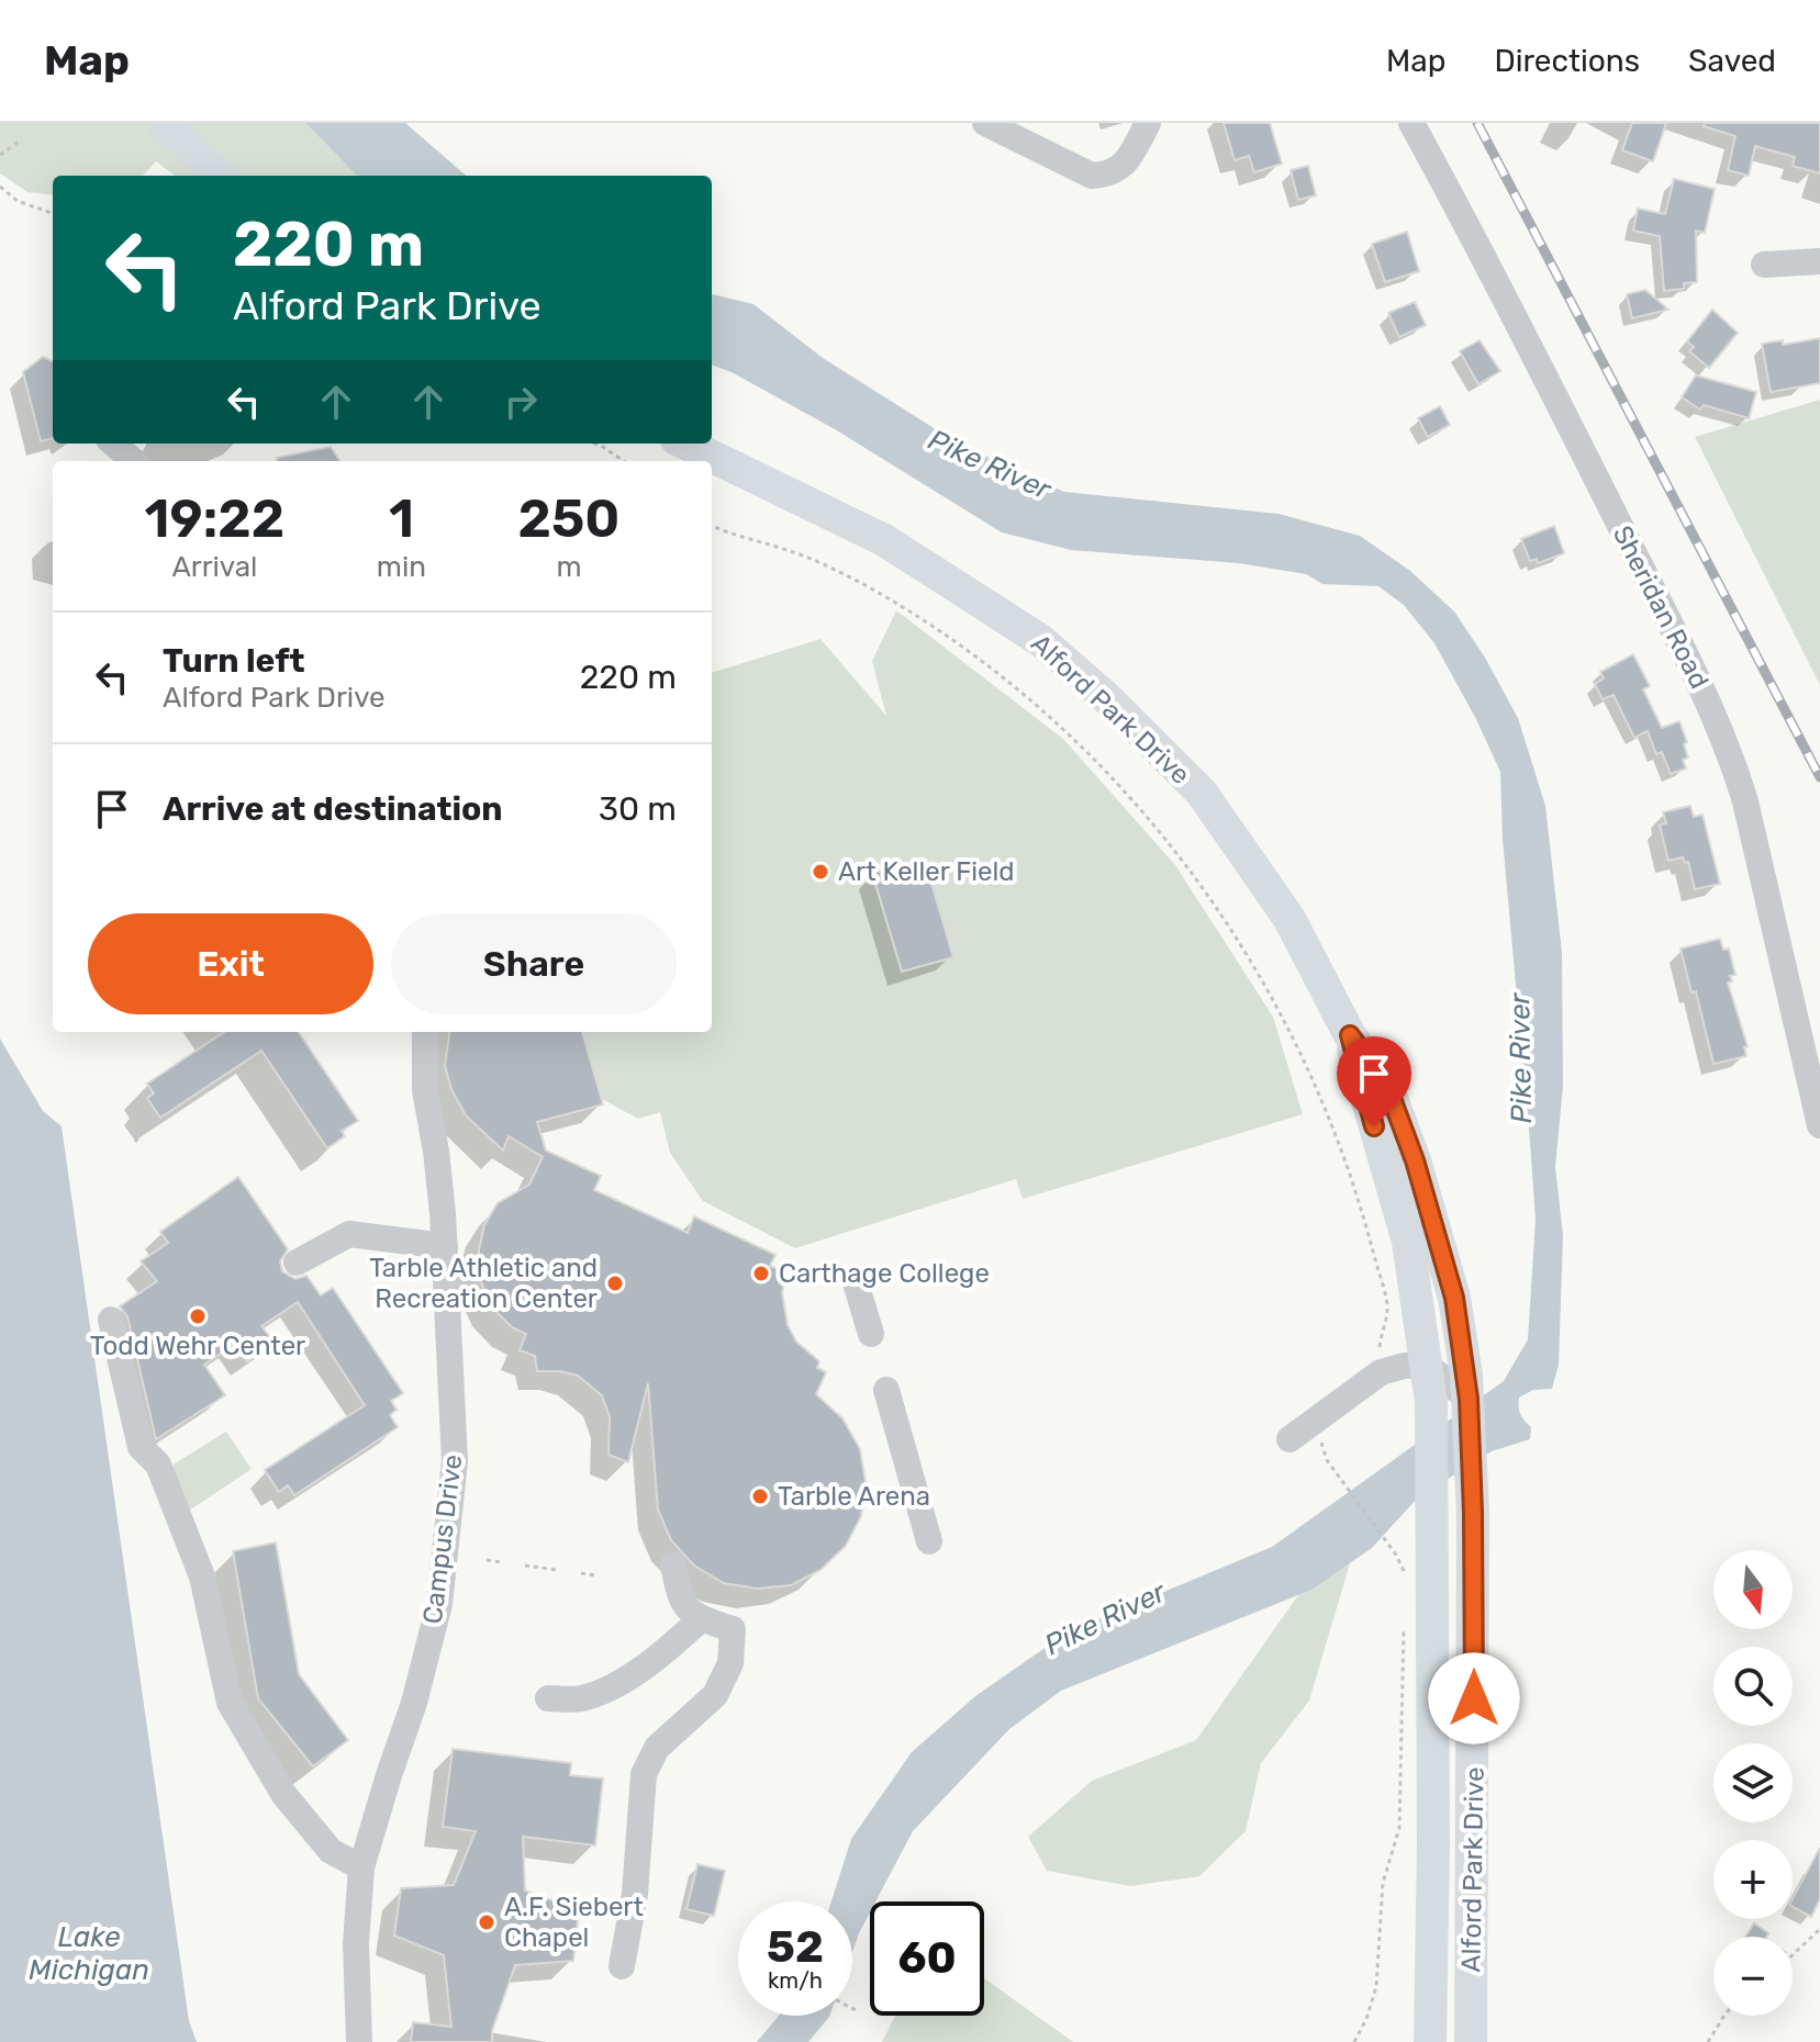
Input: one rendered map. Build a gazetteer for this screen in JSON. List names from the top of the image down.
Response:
{
  "streets": {
    "main road": ["Alford Park Drive"],
    "street": ["Sheridan Road", "Campus Drive"]
  },
  "water": ["Pike River", "Lake Michigan"],
  "places": [
    "Art Keller Field",
    "Carthage College",
    "Tarble Athletic and Recreation Center",
    "Todd Wehr Center",
    "Tarble Arena",
    "A.F. Siebert Chapel"
  ],
  "north": "bottom",
  "page": {
    "header": "Map",
    "nav": ["Map", "Directions", "Saved"],
    "turn": ["220 m", "Alford Park Drive"],
    "eta": [
      "19:22",
      "Arrival",
      "1",
      "min",
      "250",
      "m"
    ],
    "list": [
      {
        "name": "Turn left",
        "note": "Alford Park Drive",
        "value": "220 m"
      },
      {
        "name": "Arrive at destination",
        "value": "30 m"
      }
    ],
    "buttons": ["Exit", "Share"],
    "map_buttons": ["+", "−"],
    "speed": "52 km/h",
    "limit": "60"
  }
}
